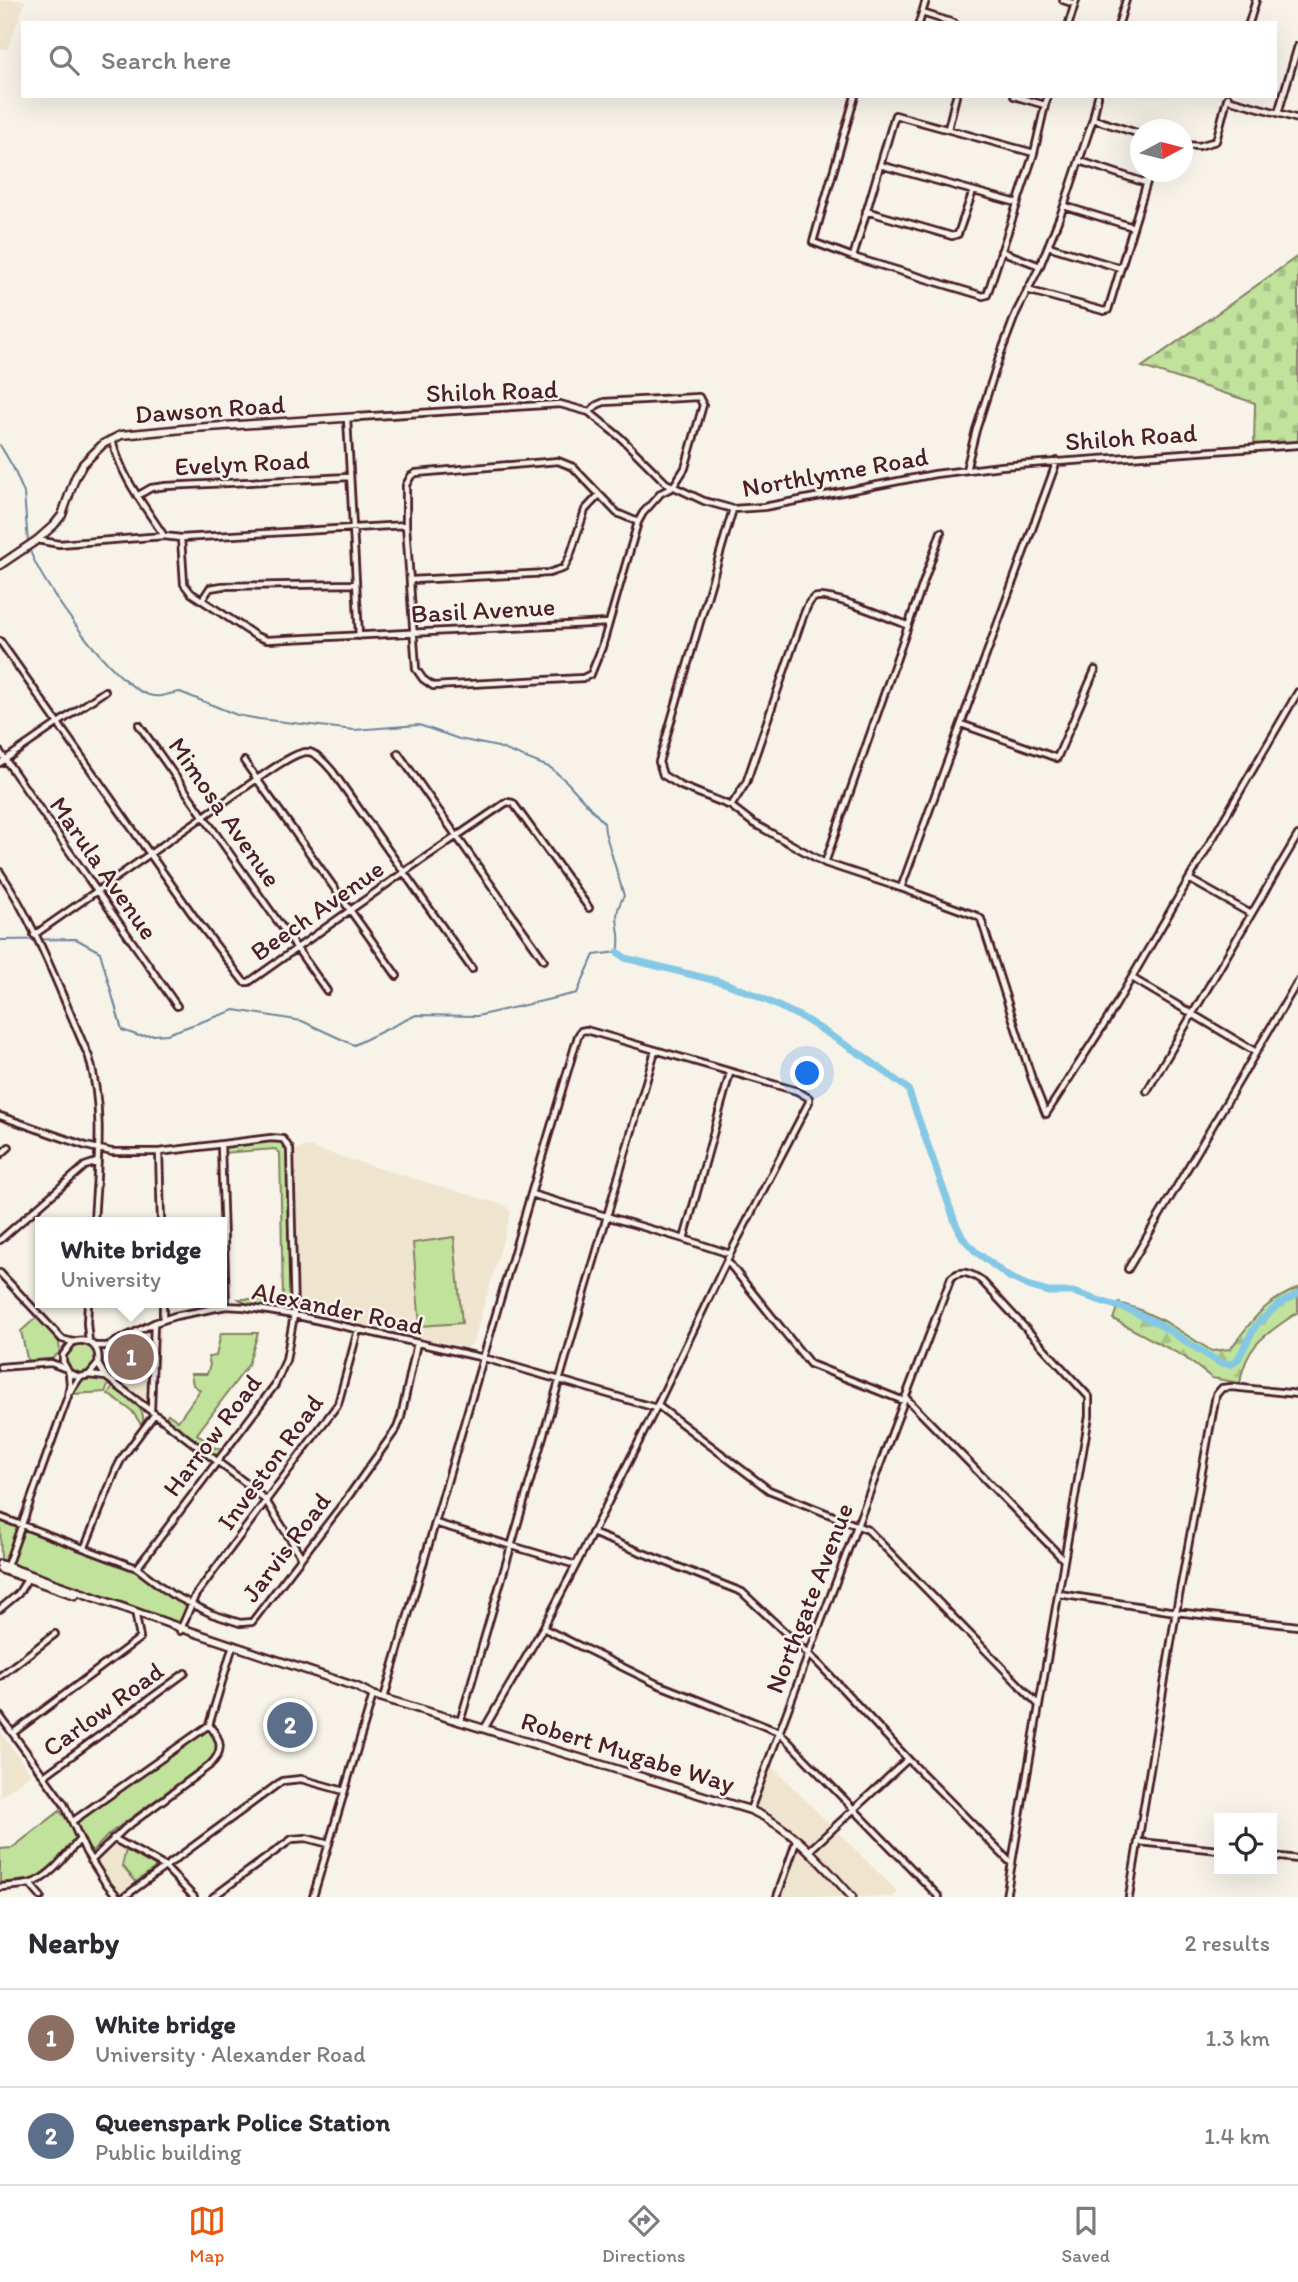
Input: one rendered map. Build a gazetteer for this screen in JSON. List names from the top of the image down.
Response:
{
  "streets": {
    "main road": ["Dawson Road", "Robert Mugabe Way"],
    "street": [
      "Shiloh Road",
      "Evelyn Road",
      "Northlynne Road",
      "Basil Avenue",
      "Mimosa Avenue",
      "Marula Avenue",
      "Beech Avenue",
      "Alexander Road",
      "Harrow Road",
      "Investon Road",
      "Jarvis Road",
      "Northgate Avenue",
      "Carlow Road"
    ]
  },
  "crossings": [
    ["Shiloh Road", "Dawson Road"],
    ["Shiloh Road", "Northlynne Road"],
    ["Mimosa Avenue", "Beech Avenue"],
    ["Alexander Road", "Harrow Road"],
    ["Alexander Road", "Investon Road"],
    ["Alexander Road", "Jarvis Road"],
    ["Harrow Road", "Jarvis Road"],
    ["Investon Road", "Jarvis Road"],
    ["Investon Road", "Robert Mugabe Way"],
    ["Northgate Avenue", "Robert Mugabe Way"]
  ],
  "north": "right",
  "page": {
    "search": "Search here",
    "popup": ["White bridge", "University"],
    "pins": ["1", "2"],
    "heading": ["Nearby", "2 results"],
    "list": [
      {
        "mark": "1",
        "name": "White bridge",
        "note": "University · Alexander Road",
        "value": "1.3 km"
      },
      {
        "mark": "2",
        "name": "Queenspark Police Station",
        "note": "Public building",
        "value": "1.4 km"
      }
    ],
    "nav": ["Map", "Directions", "Saved"]
  }
}
